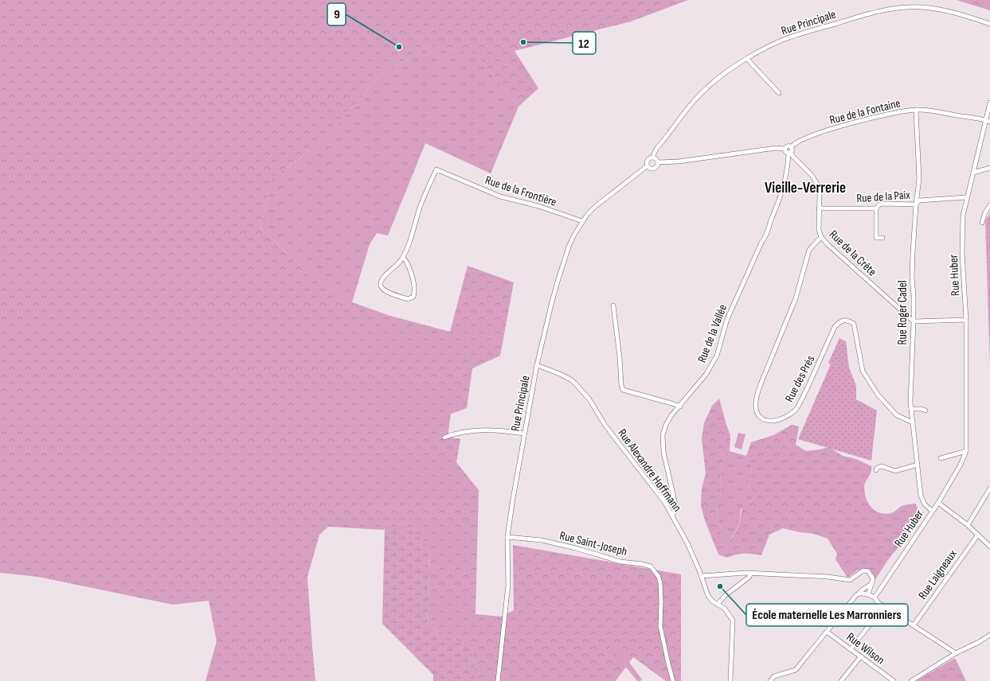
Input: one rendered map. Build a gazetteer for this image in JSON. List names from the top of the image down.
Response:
{
  "streets": {
    "street": [
      "Rue Principale",
      "Rue de la Fontaine",
      "Rue de la Frontière",
      "Rue de la Paix",
      "Rue de la Crête",
      "Rue Huber",
      "Rue Roger Cadel",
      "Rue de la Vallée",
      "Rue des Prés",
      "Rue Alexandre Hoffmann",
      "Rue Saint-Joseph",
      "Rue Laigneaux",
      "Rue Wilson"
    ]
  },
  "crossings": [
    ["Rue Principale", "Rue de la Fontaine"],
    ["Rue Principale", "Rue de la Frontière"],
    ["Rue Principale", "Rue Alexandre Hoffmann"],
    ["Rue Principale", "Rue Saint-Joseph"],
    ["Rue de la Fontaine", "Rue de la Crête"],
    ["Rue de la Fontaine", "Rue Huber"],
    ["Rue de la Fontaine", "Rue Roger Cadel"],
    ["Rue de la Fontaine", "Rue de la Vallée"],
    ["Rue de la Paix", "Rue de la Crête"],
    ["Rue de la Paix", "Rue Huber"],
    ["Rue de la Paix", "Rue Roger Cadel"],
    ["Rue de la Crête", "Rue Roger Cadel"],
    ["Rue de la Crête", "Rue de la Vallée"],
    ["Rue de la Crête", "Rue des Prés"],
    ["Rue Huber", "Rue Roger Cadel"],
    ["Rue Roger Cadel", "Rue des Prés"],
    ["Rue de la Vallée", "Rue Alexandre Hoffmann"]
  ],
  "districts": ["Vieille-Verrerie"],
  "places": ["12", "9", "École maternelle Les Marronniers"]
}
